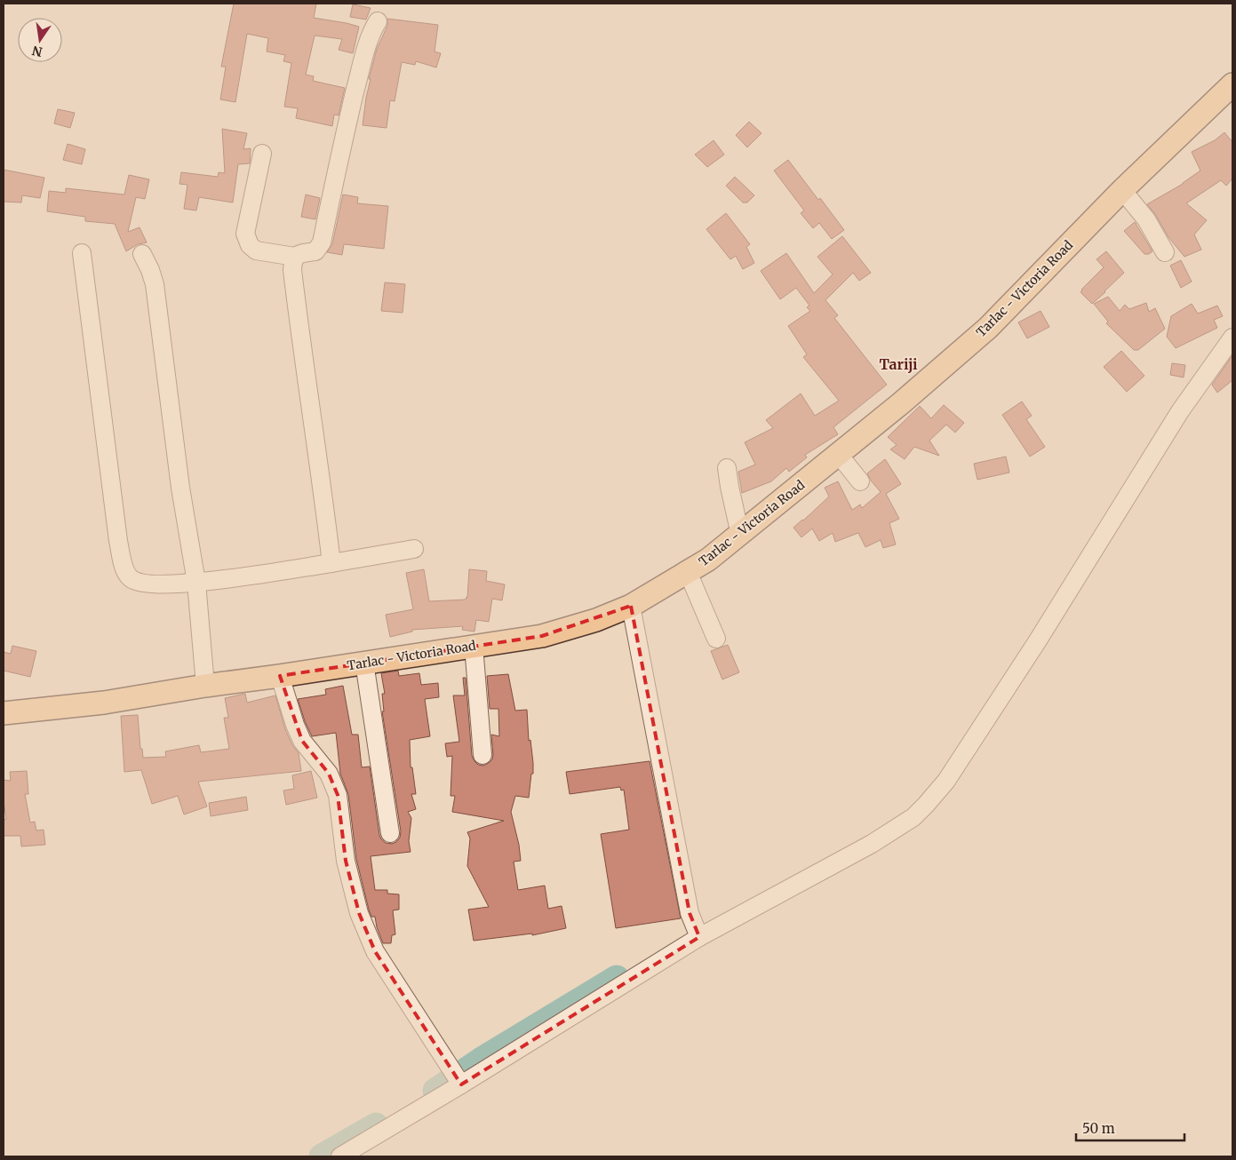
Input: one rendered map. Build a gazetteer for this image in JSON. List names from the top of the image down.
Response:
{
  "streets": {
    "main road": ["Tarlac - Victoria Road"]
  },
  "districts": ["Tariji"],
  "scale_bar": "50 m",
  "north": "bottom"
}
